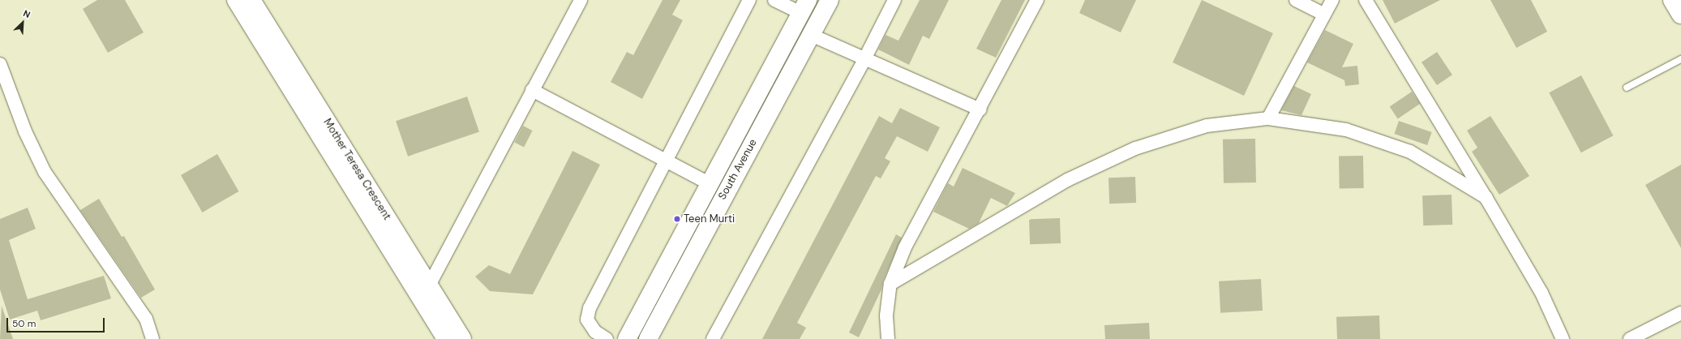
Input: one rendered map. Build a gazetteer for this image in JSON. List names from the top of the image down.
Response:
{
  "streets": {
    "main road": ["Mother Teresa Crescent", "South Avenue"]
  },
  "places": ["Teen Murti"],
  "scale_bar": "50 m",
  "north": "top right"
}
